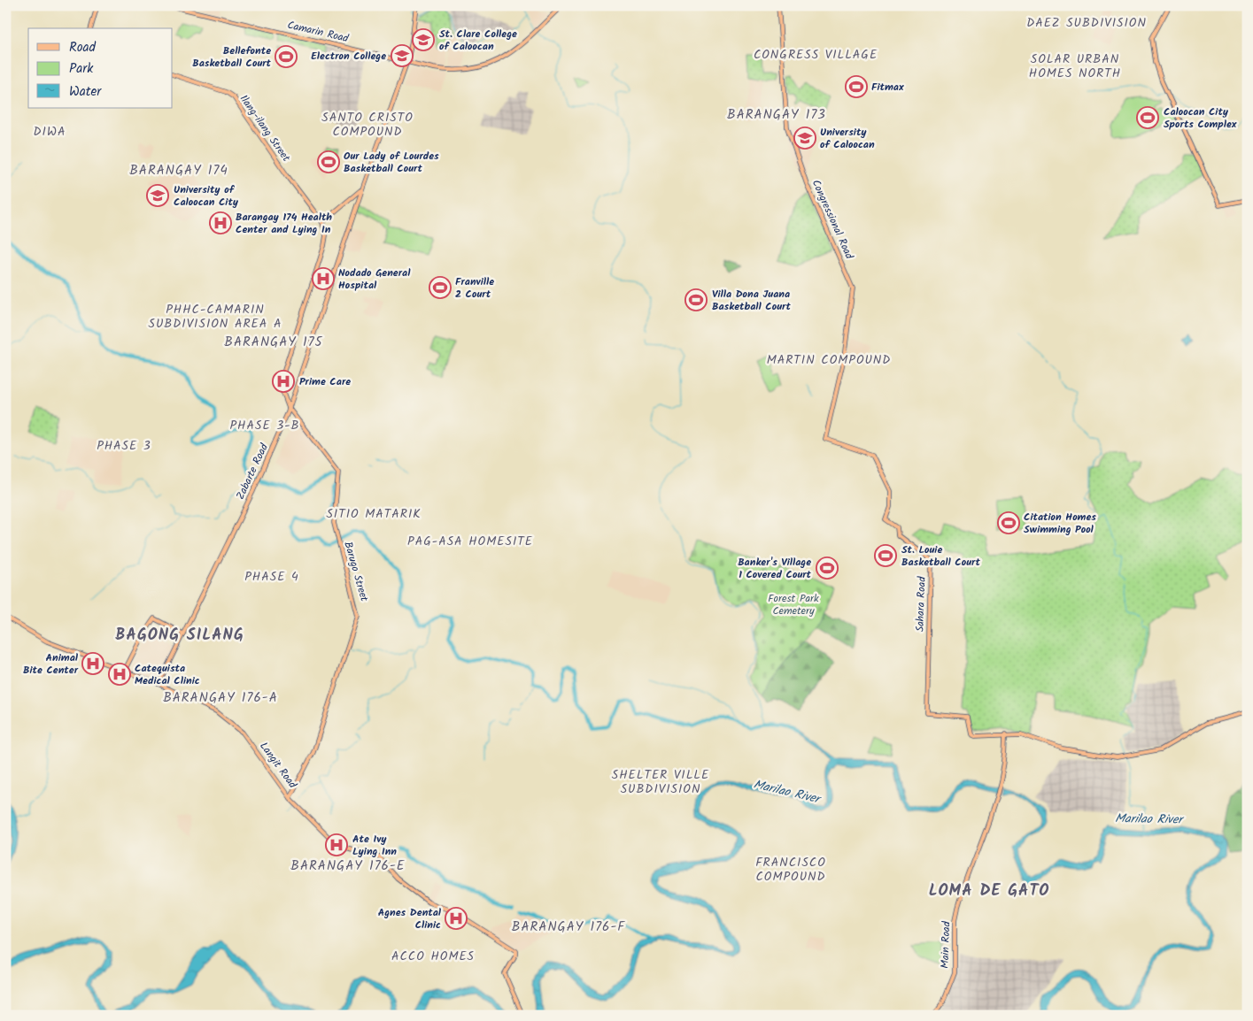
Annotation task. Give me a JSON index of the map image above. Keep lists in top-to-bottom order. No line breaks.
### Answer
{"streets":{"main road":["Camarin Road","Ilang-ilang Street","Congressional Road","Zabarte Road","Barugo Street","Sahara Road","Langit Road","Main Road"]},"crossings":[["Camarin Road","Zabarte Road"],["Ilang-ilang Street","Barugo Street"],["Congressional Road","Sahara Road"],["Zabarte Road","Barugo Street"],["Zabarte Road","Langit Road"],["Barugo Street","Langit Road"],["Sahara Road","Main Road"]],"districts":["DAEZ SUBDIVISION","CONGRESS VILLAGE","SOLAR URBAN HOMES NORTH","BARANGAY 173","SANTO CRISTO COMPOUND","DIWA","BARANGAY 174","PHHC-CAMARIN SUBDIVISION AREA A","BARANGAY 175","MARTIN COMPOUND","PHASE 3-B","PHASE 3","SITIO MATARIK","PAG-ASA HOMESITE","PHASE 4","BAGONG SILANG","BARANGAY 176-A","SHELTER VILLE SUBDIVISION","FRANCISCO COMPOUND","BARANGAY 176-E","LOMA DE GATO","BARANGAY 176-F","ACCO HOMES"],"water":["Marilao River"],"parks":["Forest Park Cemetery"],"places":{"school or university":["St. Clare College of Caloocan","Electron College","University of Caloocan","University of Caloocan City"],"sports":["Bellefonte Basketball Court","Fitmax","Caloocan City Sports Complex","Our Lady of Lourdes Basketball Court","Franville 2 Court","Villa Dona Juana Basketball Court","Citation Homes Swimming Pool","St. Louie Basketball Court","Banker's Village 1 Covered Court"],"hospital":["Barangay 174 Health Center and Lying In","Nodado General Hospital","Prime Care","Animal Bite Center","Catequista Medical Clinic","Ate Ivy Lying Inn","Agnes Dental Clinic"]},"legend":["Road","Park","Water"]}
